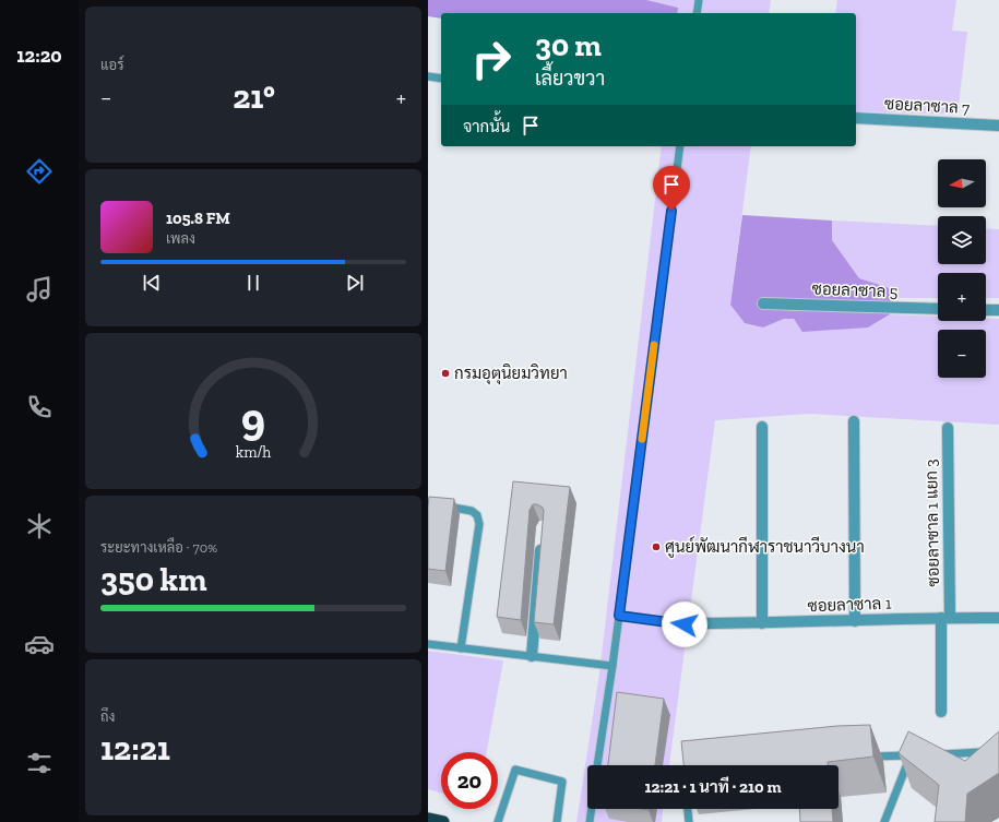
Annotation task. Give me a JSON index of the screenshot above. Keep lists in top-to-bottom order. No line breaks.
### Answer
{"streets":{"street":["ซอยลาซาล 7","ซอยลาซาล 5","ซอยลาซาล 1 แยก 3","ซอยลาซาล 1"]},"crossings":[["ซอยลาซาล 1 แยก 3","ซอยลาซาล 1"]],"places":["กรมอุตุนิยมวิทยา","ศูนย์พัฒนากีฬาราชนาวีบางนา"],"north":"left","page":{"tabs":"12:20","tile":["แอร์",["ระยะทางเหลือ · 70%","350 km"],["ถึง","12:21"]],"turn":["30 m","เลี้ยวขวา"],"heat":["−","21°","+"],"then":"จากนั้น","map_buttons":["+","−"],"song":["105.8 FM","เพลง"],"limit":"20","trip":"12:21 · 1 นาที · 210 m","gauge":["9","km/h"]}}
